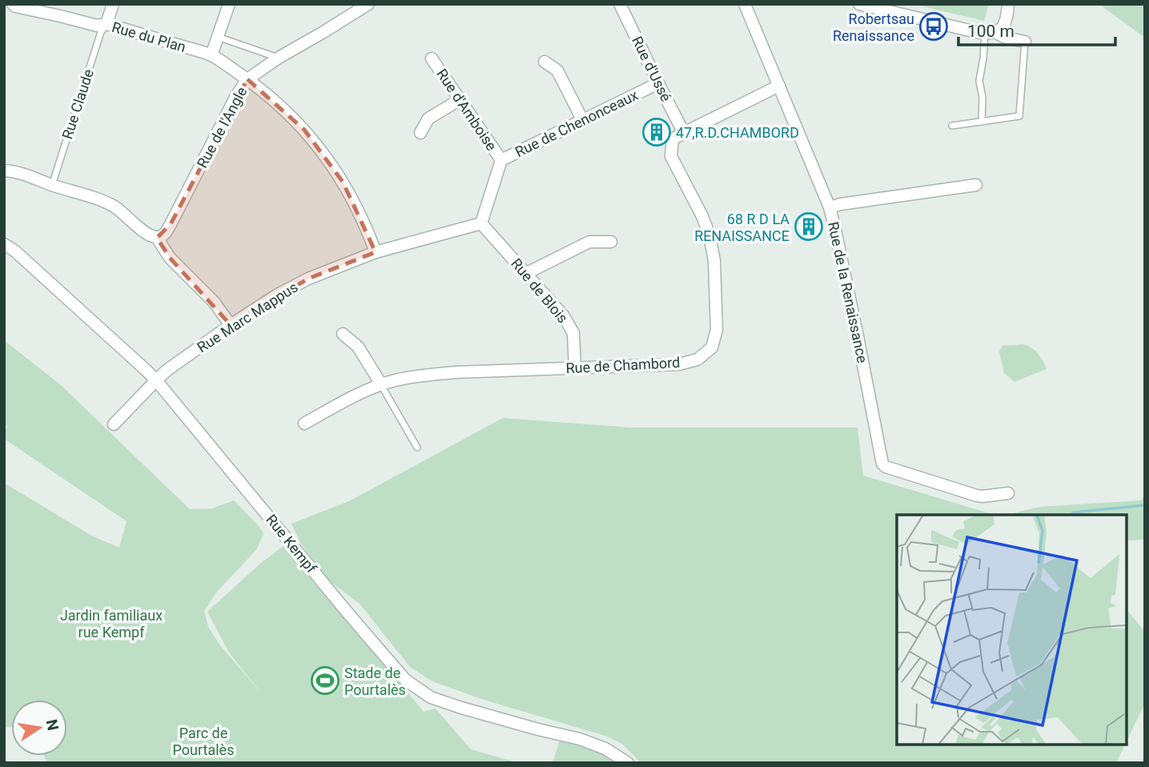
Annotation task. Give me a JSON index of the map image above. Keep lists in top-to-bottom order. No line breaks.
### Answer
{"streets":{"street":["Rue du Plan","Rue d'Ussé","Rue d'Amboise","Rue de Chenonceaux","Rue de l'Angle","Rue de Blois","Rue de la Renaissance","Rue Marc Mappus","Rue de Chambord","Rue Kempf"],"lane":["Rue Claude"]},"crossings":[["Rue du Plan","Rue Claude"],["Rue du Plan","Rue de l'Angle"],["Rue du Plan","Rue Marc Mappus"],["Rue d'Ussé","Rue de Chenonceaux"],["Rue d'Ussé","Rue de Chambord"],["Rue d'Amboise","Rue de Chenonceaux"],["Rue de Chenonceaux","Rue de Blois"],["Rue de Blois","Rue de Chambord"],["Rue Marc Mappus","Rue Kempf"]],"parks":["Jardin familiaux rue Kempf","Parc de Pourtalès"],"places":{"bus stop":["Robertsau Renaissance"],"building":["47,R.D.CHAMBORD","68 R D LA RENAISSANCE"],"sports":["Stade de Pourtalès"]},"scale_bar":"100 m","north":"right"}
